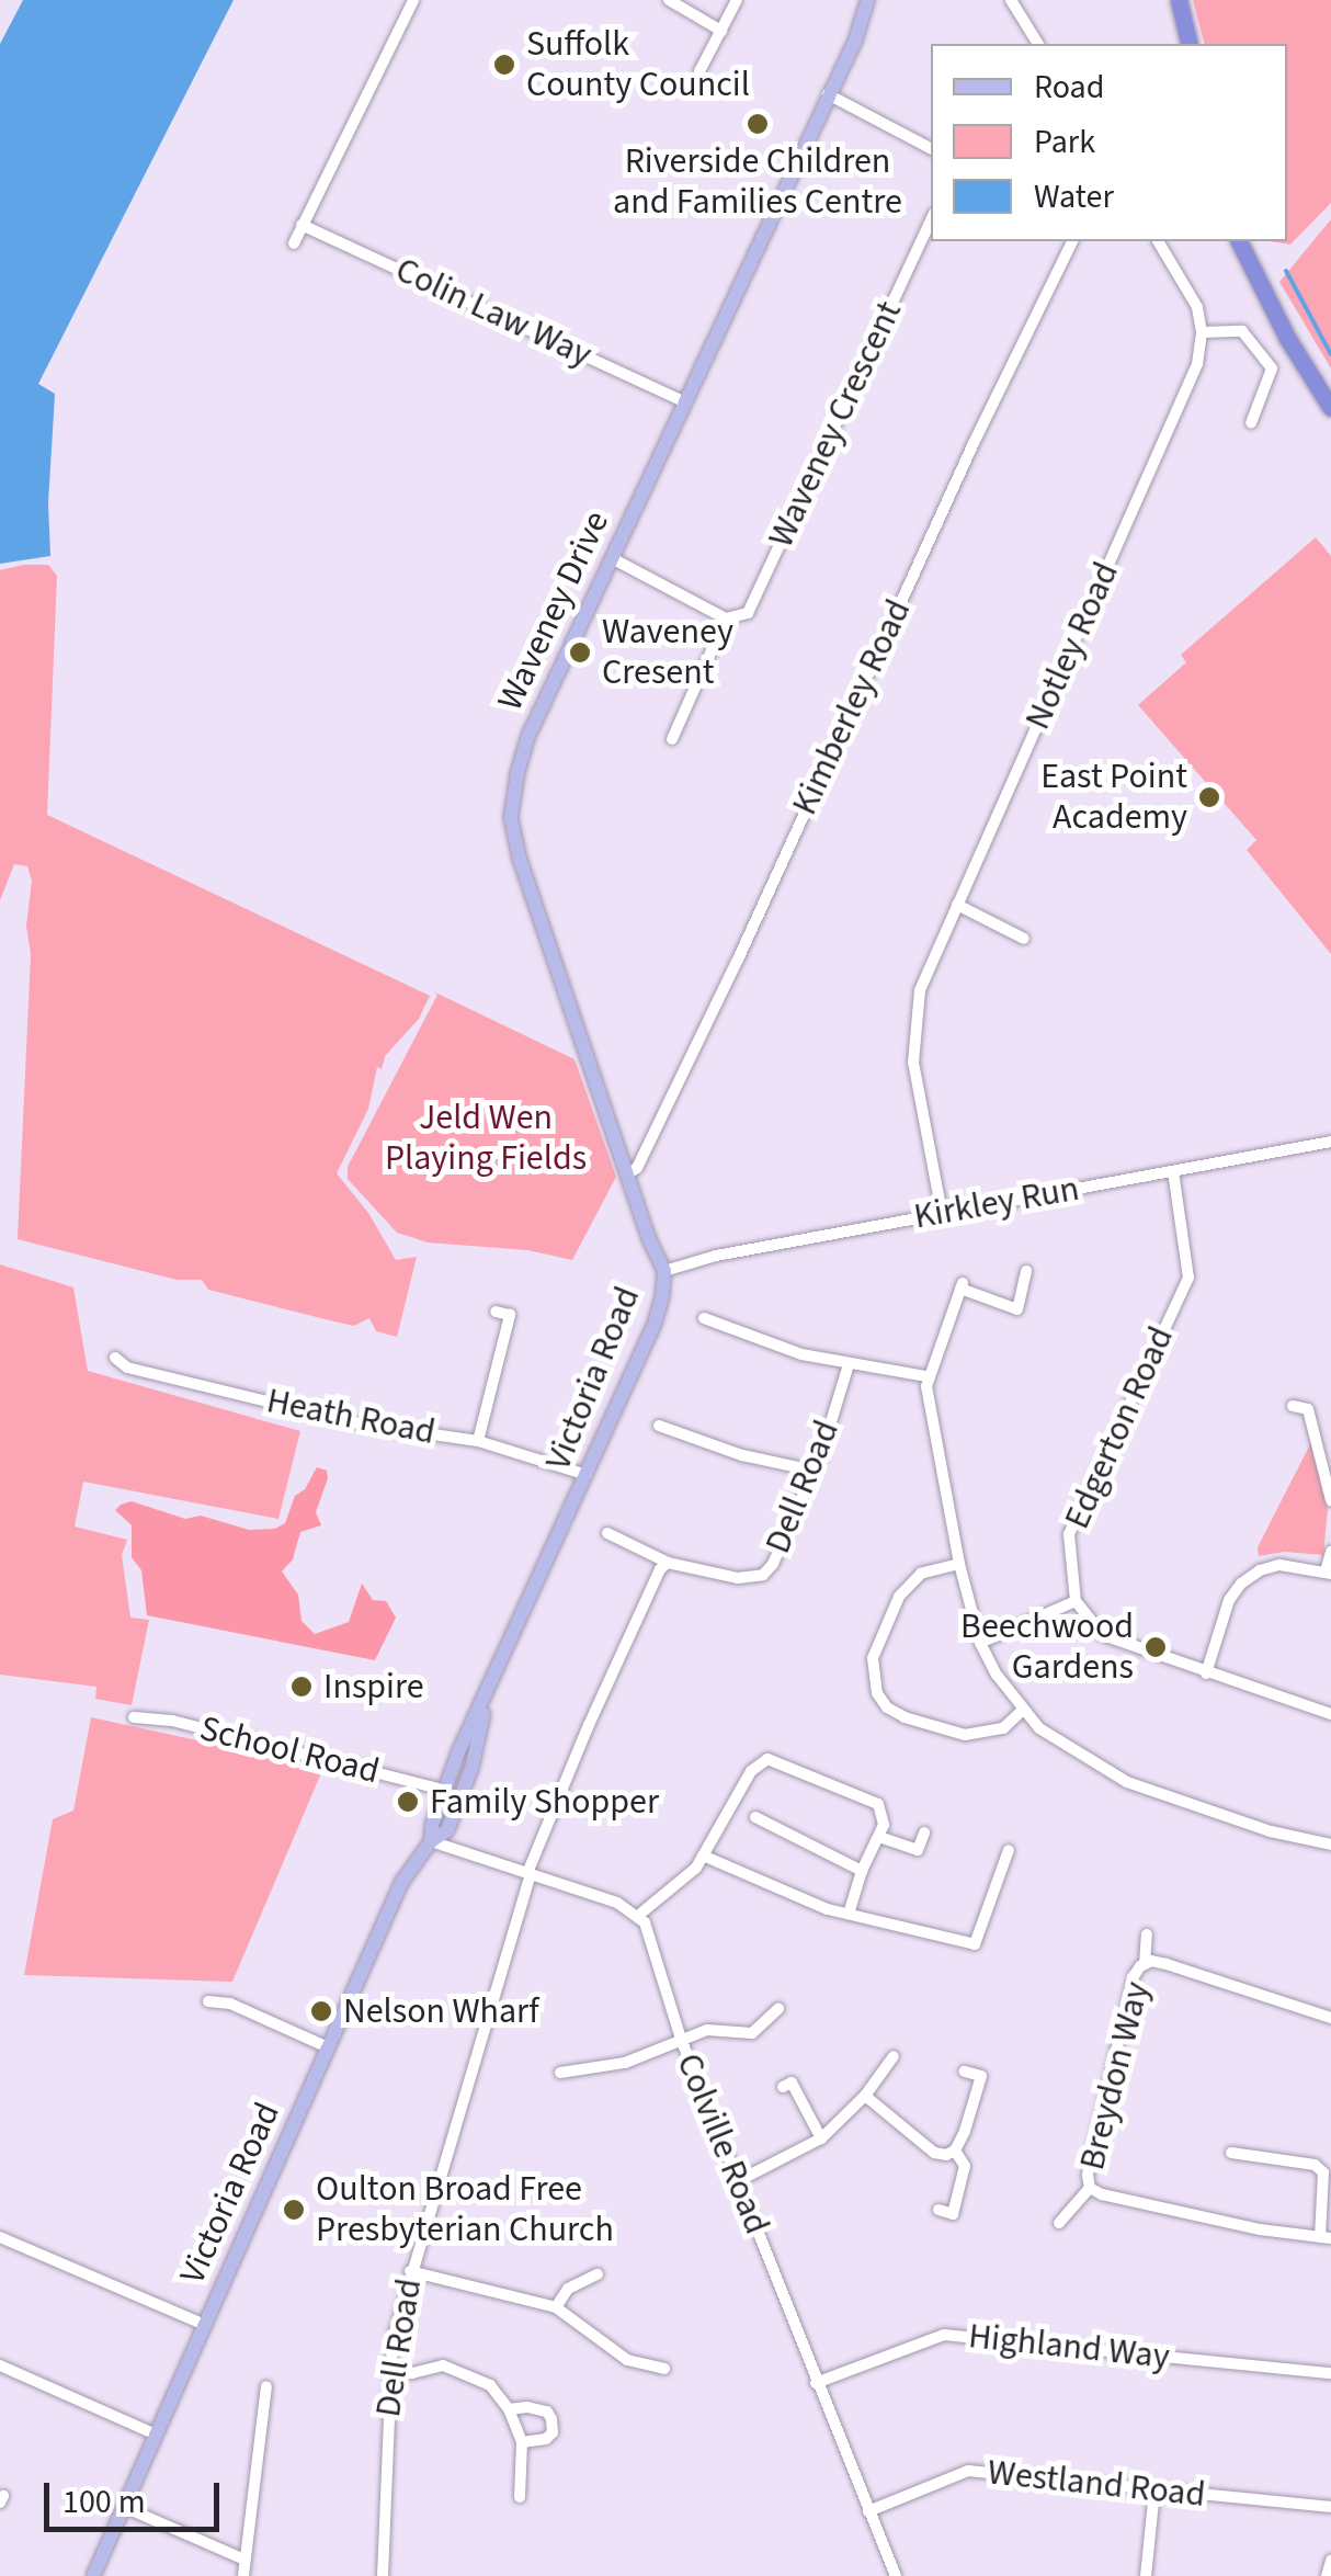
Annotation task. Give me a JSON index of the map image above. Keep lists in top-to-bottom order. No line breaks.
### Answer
{"streets":{"main road":["Waveney Drive","Victoria Road"],"street":["Colin Law Way","Waveney Crescent","Notley Road","Kimberley Road","Kirkley Run","Heath Road","Edgerton Road","Dell Road","School Road","Breydon Way","Colville Road","Highland Way","Westland Road"]},"crossings":[["Colin Law Way","Waveney Drive"],["Waveney Drive","Kimberley Road"],["Waveney Drive","Kirkley Run"],["Waveney Drive","Victoria Road"],["Notley Road","Kirkley Run"],["Kirkley Run","Victoria Road"],["Kirkley Run","Edgerton Road"],["Victoria Road","Heath Road"],["Victoria Road","School Road"],["Colville Road","Highland Way"],["Colville Road","Westland Road"]],"parks":["Jeld Wen Playing Fields"],"places":["Suffolk County Council","Riverside Children and Families Centre","Waveney Cresent","East Point Academy","Beechwood Gardens","Inspire","Family Shopper","Nelson Wharf","Oulton Broad Free Presbyterian Church"],"legend":["Road","Park","Water"],"scale_bar":"100 m"}
